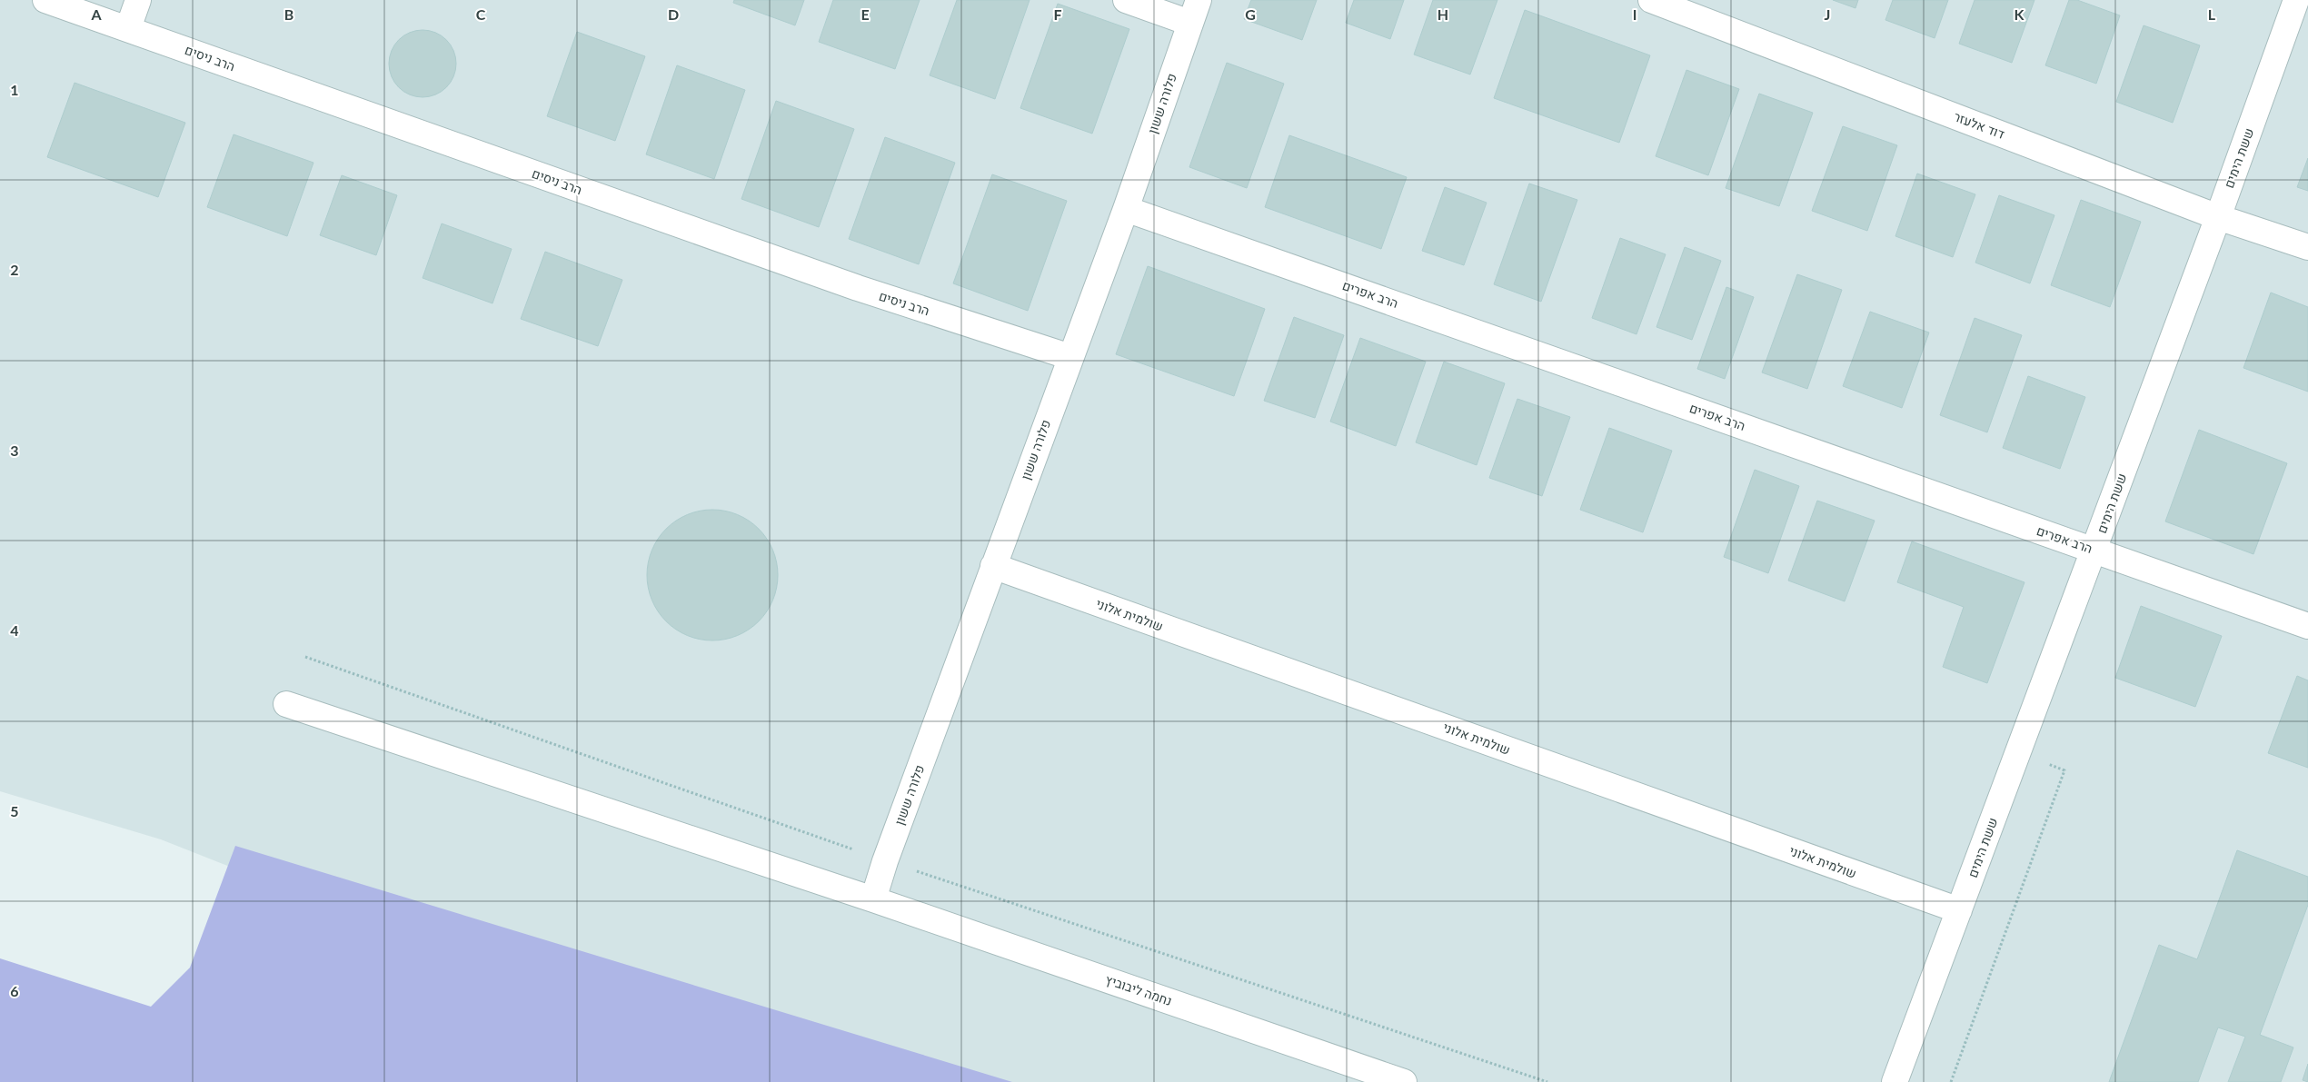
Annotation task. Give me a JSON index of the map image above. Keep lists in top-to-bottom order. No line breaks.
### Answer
{"streets":{"street":["הרב ניסים","פלורה ששון","דוד אלעזר","ששת הימים","הרב אפרים","שולמית אלוני","נחמה ליבוביץ"]},"crossings":[["הרב ניסים","פלורה ששון"],["פלורה ששון","הרב אפרים"],["פלורה ששון","שולמית אלוני"],["פלורה ששון","נחמה ליבוביץ"],["דוד אלעזר","ששת הימים"],["ששת הימים","הרב אפרים"],["ששת הימים","שולמית אלוני"]],"grid":{"columns":["A","B","C","D","E","F","G","H","I","J","K","L"],"rows":["1","2","3","4","5","6"]}}
